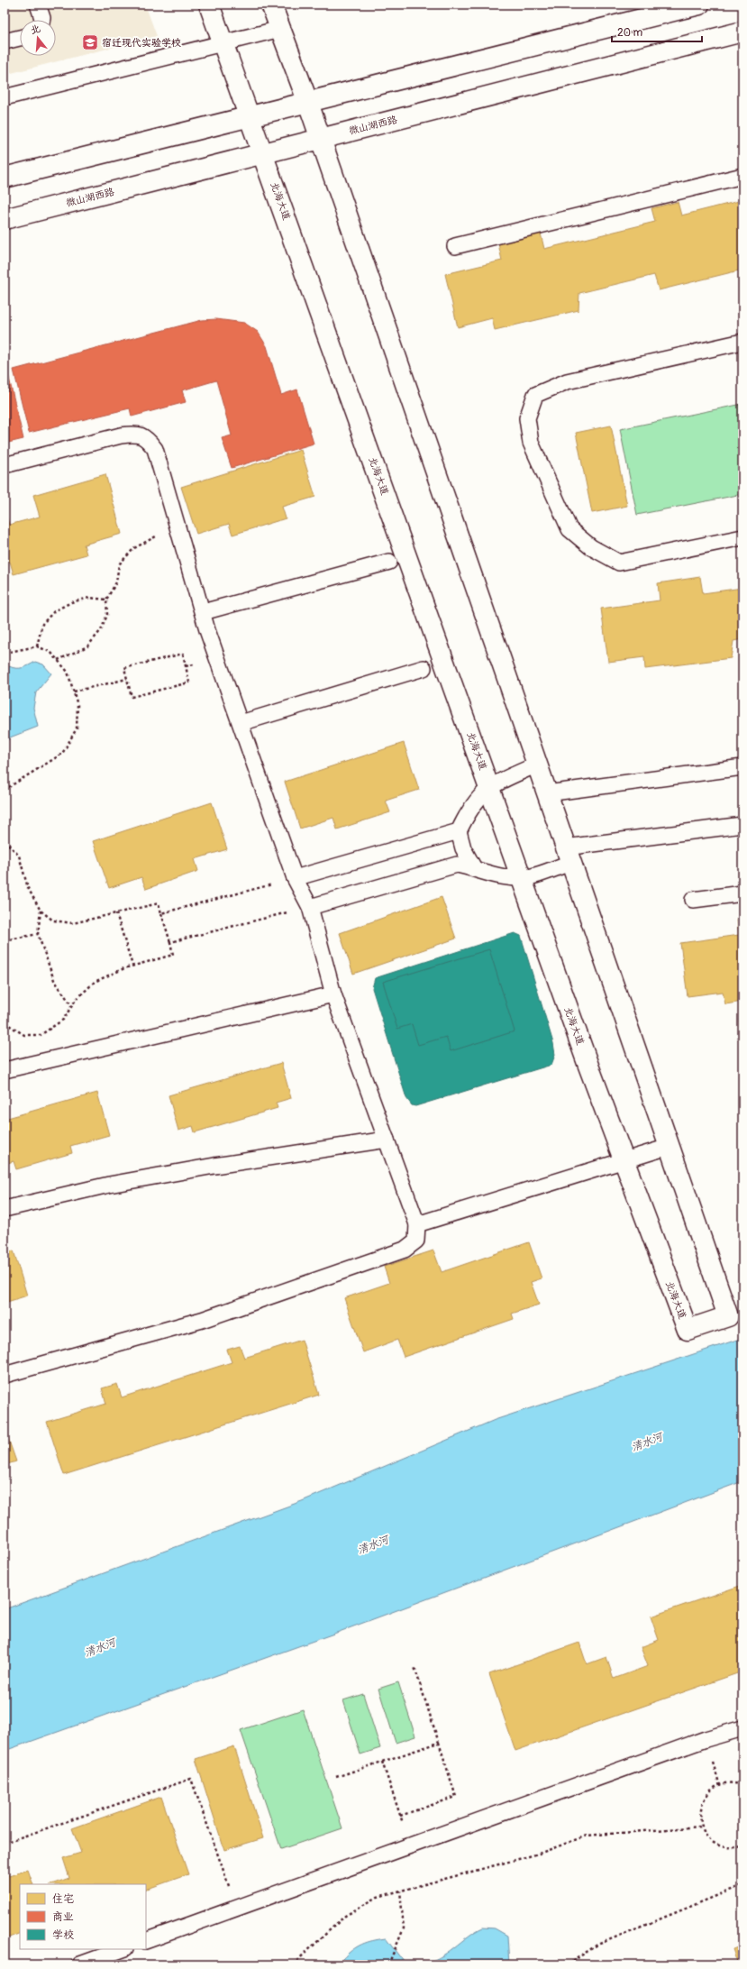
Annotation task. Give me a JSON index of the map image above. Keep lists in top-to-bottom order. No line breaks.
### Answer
{"streets":{"street":["微山湖西路","北海大道"]},"crossings":[["微山湖西路","北海大道"]],"water":["清水河"],"places":{"school or university":["宿迁现代实验学校"]},"legend":["住宅","商业","学校"],"scale_bar":"20 m","north":"top"}
